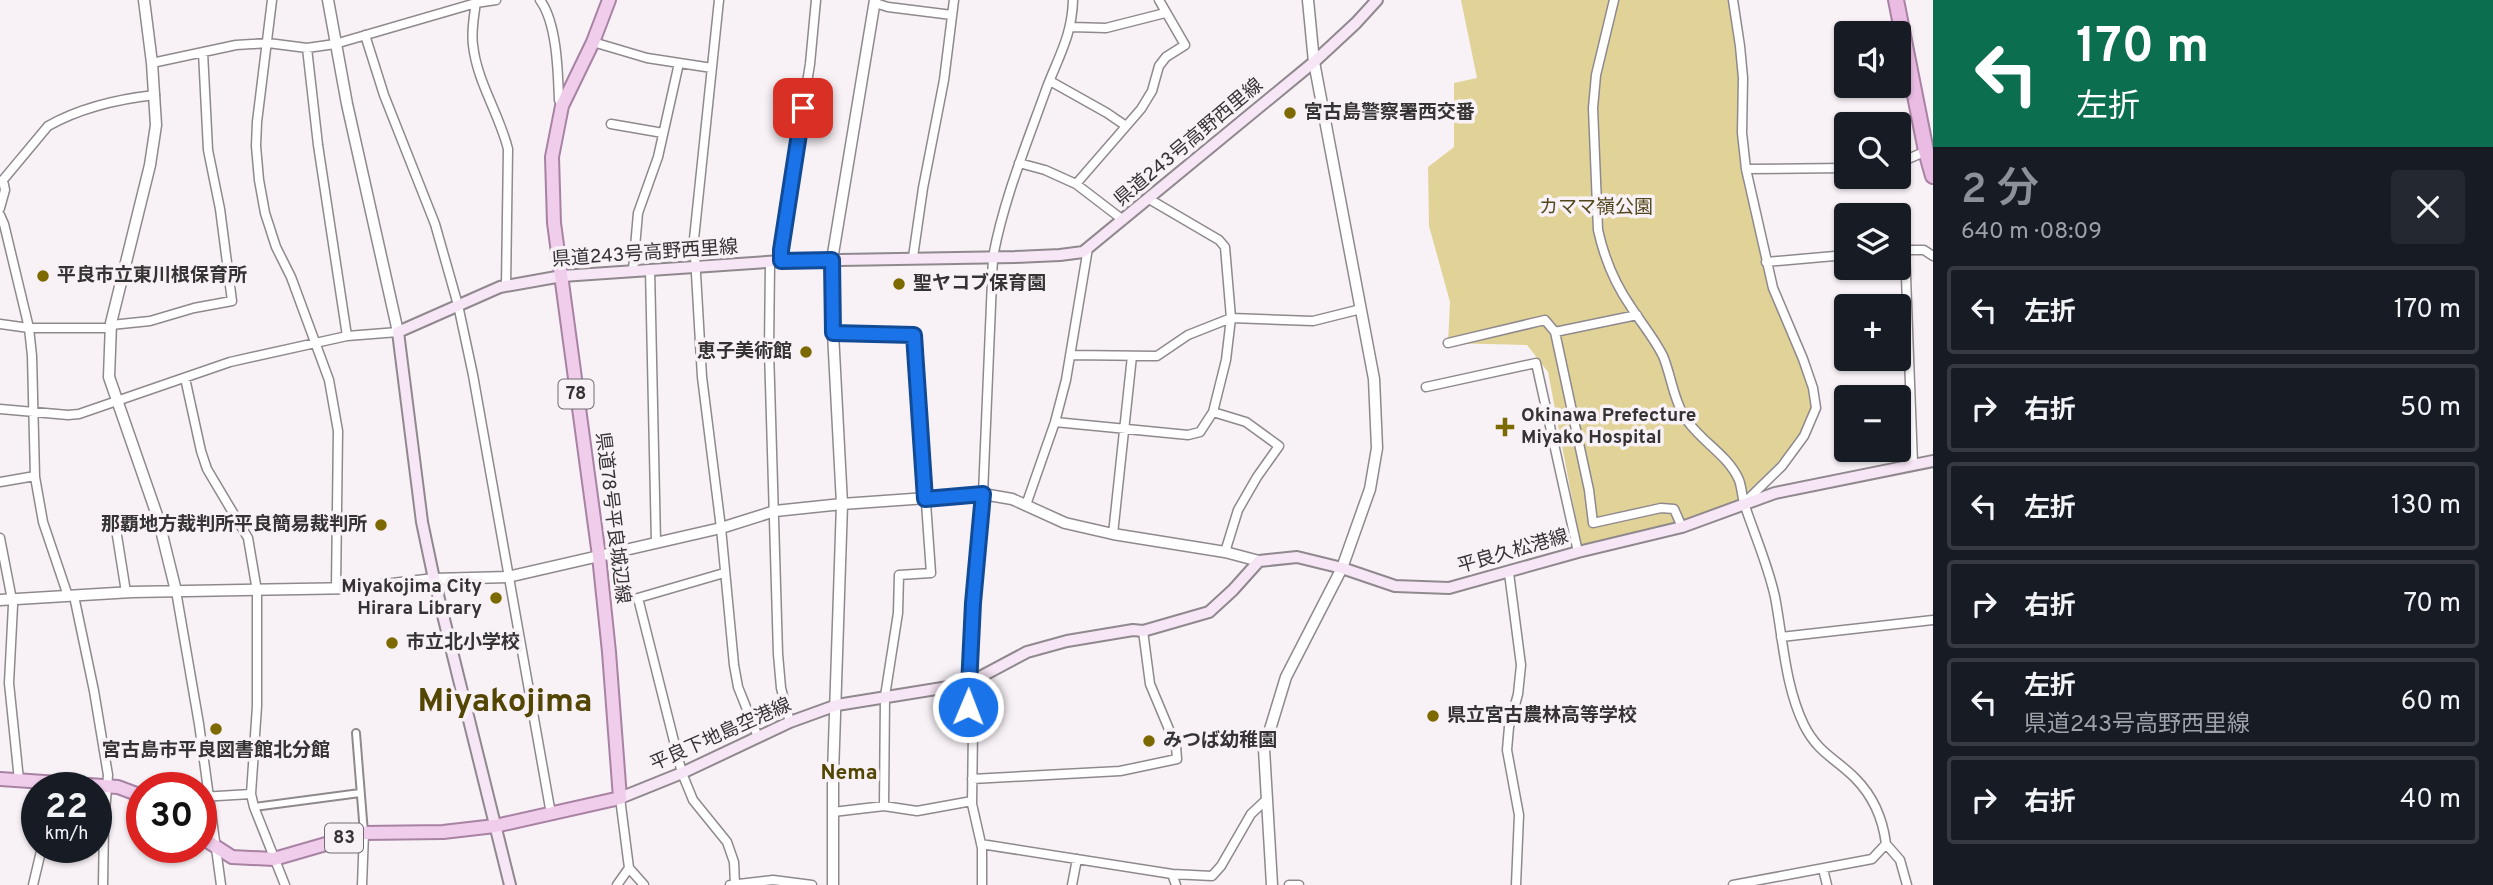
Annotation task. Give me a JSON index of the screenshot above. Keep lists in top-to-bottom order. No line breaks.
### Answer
{"streets":{"main road":["県道243号高野西里線","78","県道78号平良城辺線","平良久松港線","平良下地島空港線","83"]},"crossings":[["県道243号高野西里線","県道78号平良城辺線"],["県道78号平良城辺線","平良下地島空港線"]],"districts":["Miyakojima","Nema"],"parks":["カママ嶺公園"],"places":{"other":["宮古島警察署西交番","平良市立東川根保育所","聖ヤコブ保育園","恵子美術館","那覇地方裁判所平良簡易裁判所","Miyakojima City Hirara Library","市立北小学校","県立宮古農林高等学校","宮古島市平良図書館北分館","みつば幼稚園"],"health":["Okinawa Prefecture Miyako Hospital"]},"page":{"turn":["170 m","左折"],"map_buttons":["+","−"],"heading":["2 分","640 m · 08:09"],"list":[{"name":"左折","value":"170 m"},{"name":"右折","value":"50 m"},{"name":"左折","value":"130 m"},{"name":"右折","value":"70 m"},{"name":"左折","note":"県道243号高野西里線","value":"60 m"},{"name":"右折","value":"40 m"}],"speed":"22 km/h","limit":"30"}}
